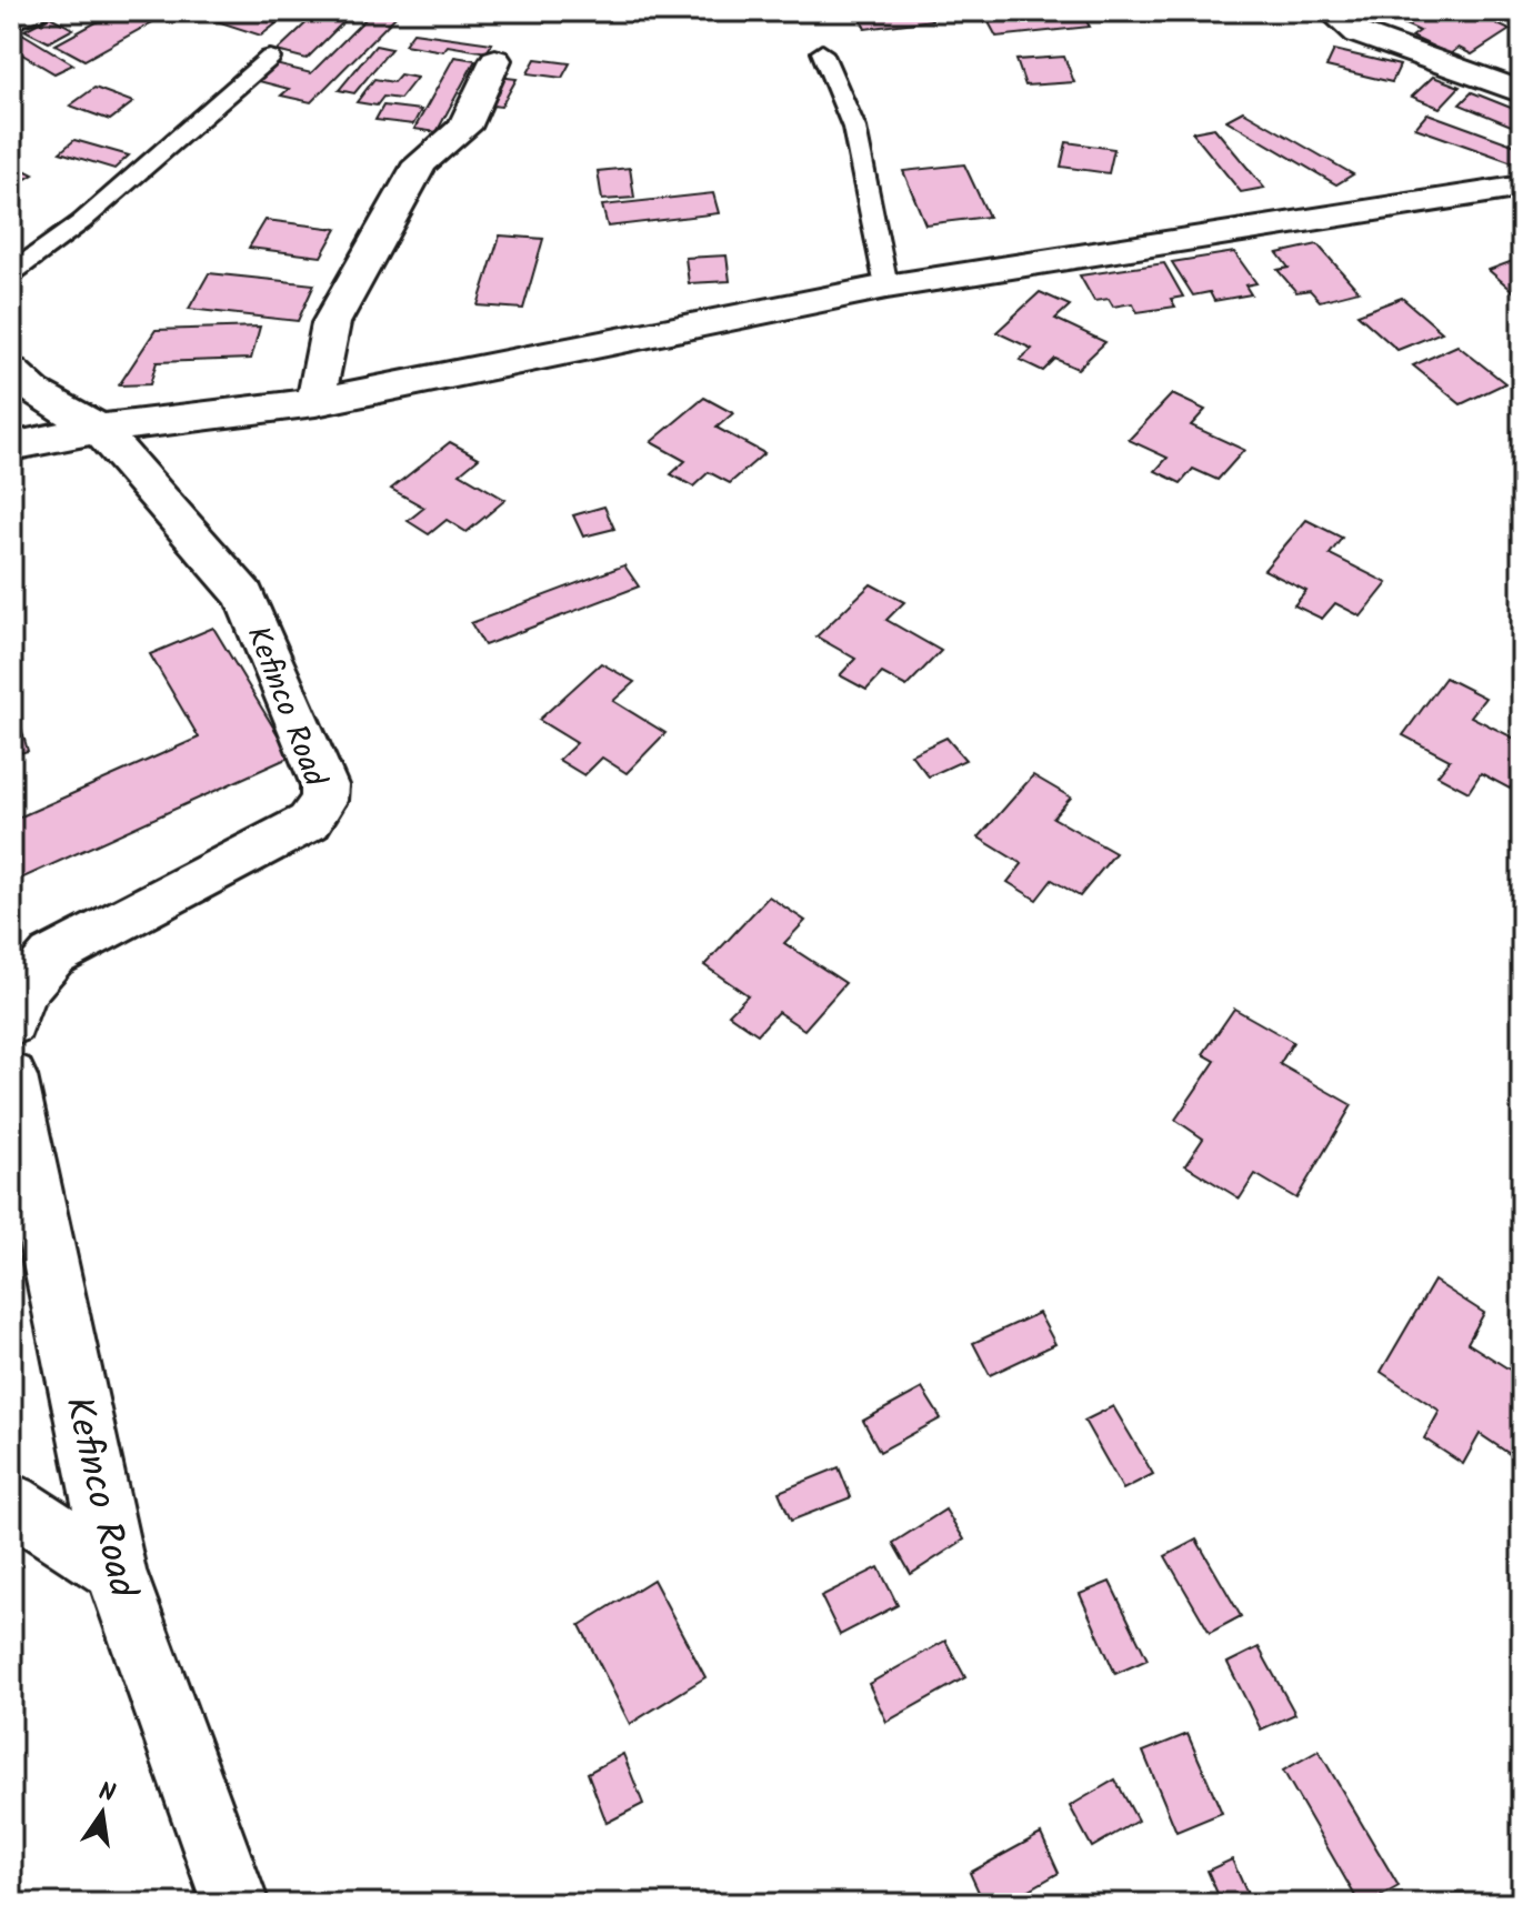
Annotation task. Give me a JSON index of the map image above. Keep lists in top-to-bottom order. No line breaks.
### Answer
{"streets":{"street":["Kefinco Road"]},"north":"top"}
